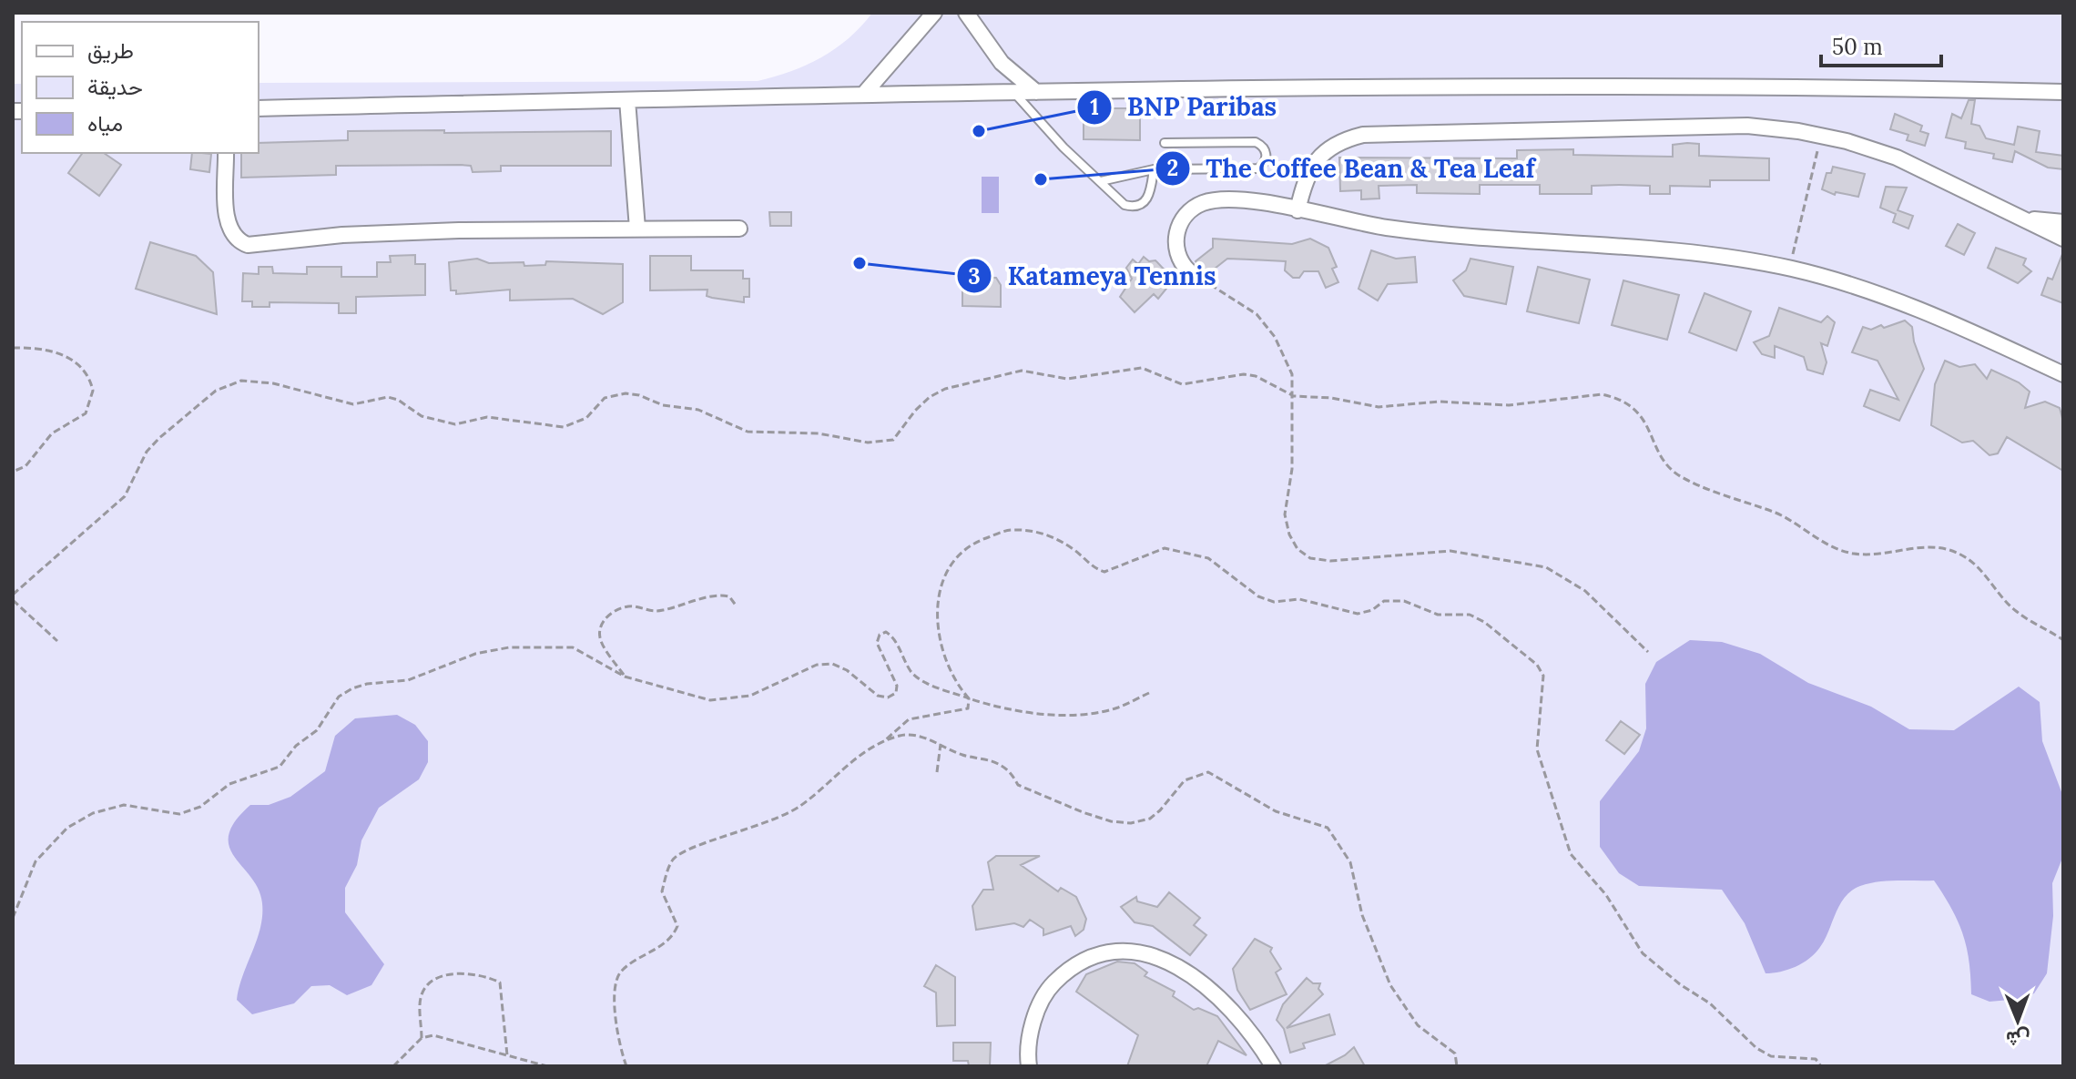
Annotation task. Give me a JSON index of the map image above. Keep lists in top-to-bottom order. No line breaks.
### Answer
{"places":["BNP Paribas","The Coffee Bean & Tea Leaf","Katameya Tennis"],"legend":["طريق","حديقة","مياه"],"scale_bar":"50 m","north":"bottom"}
